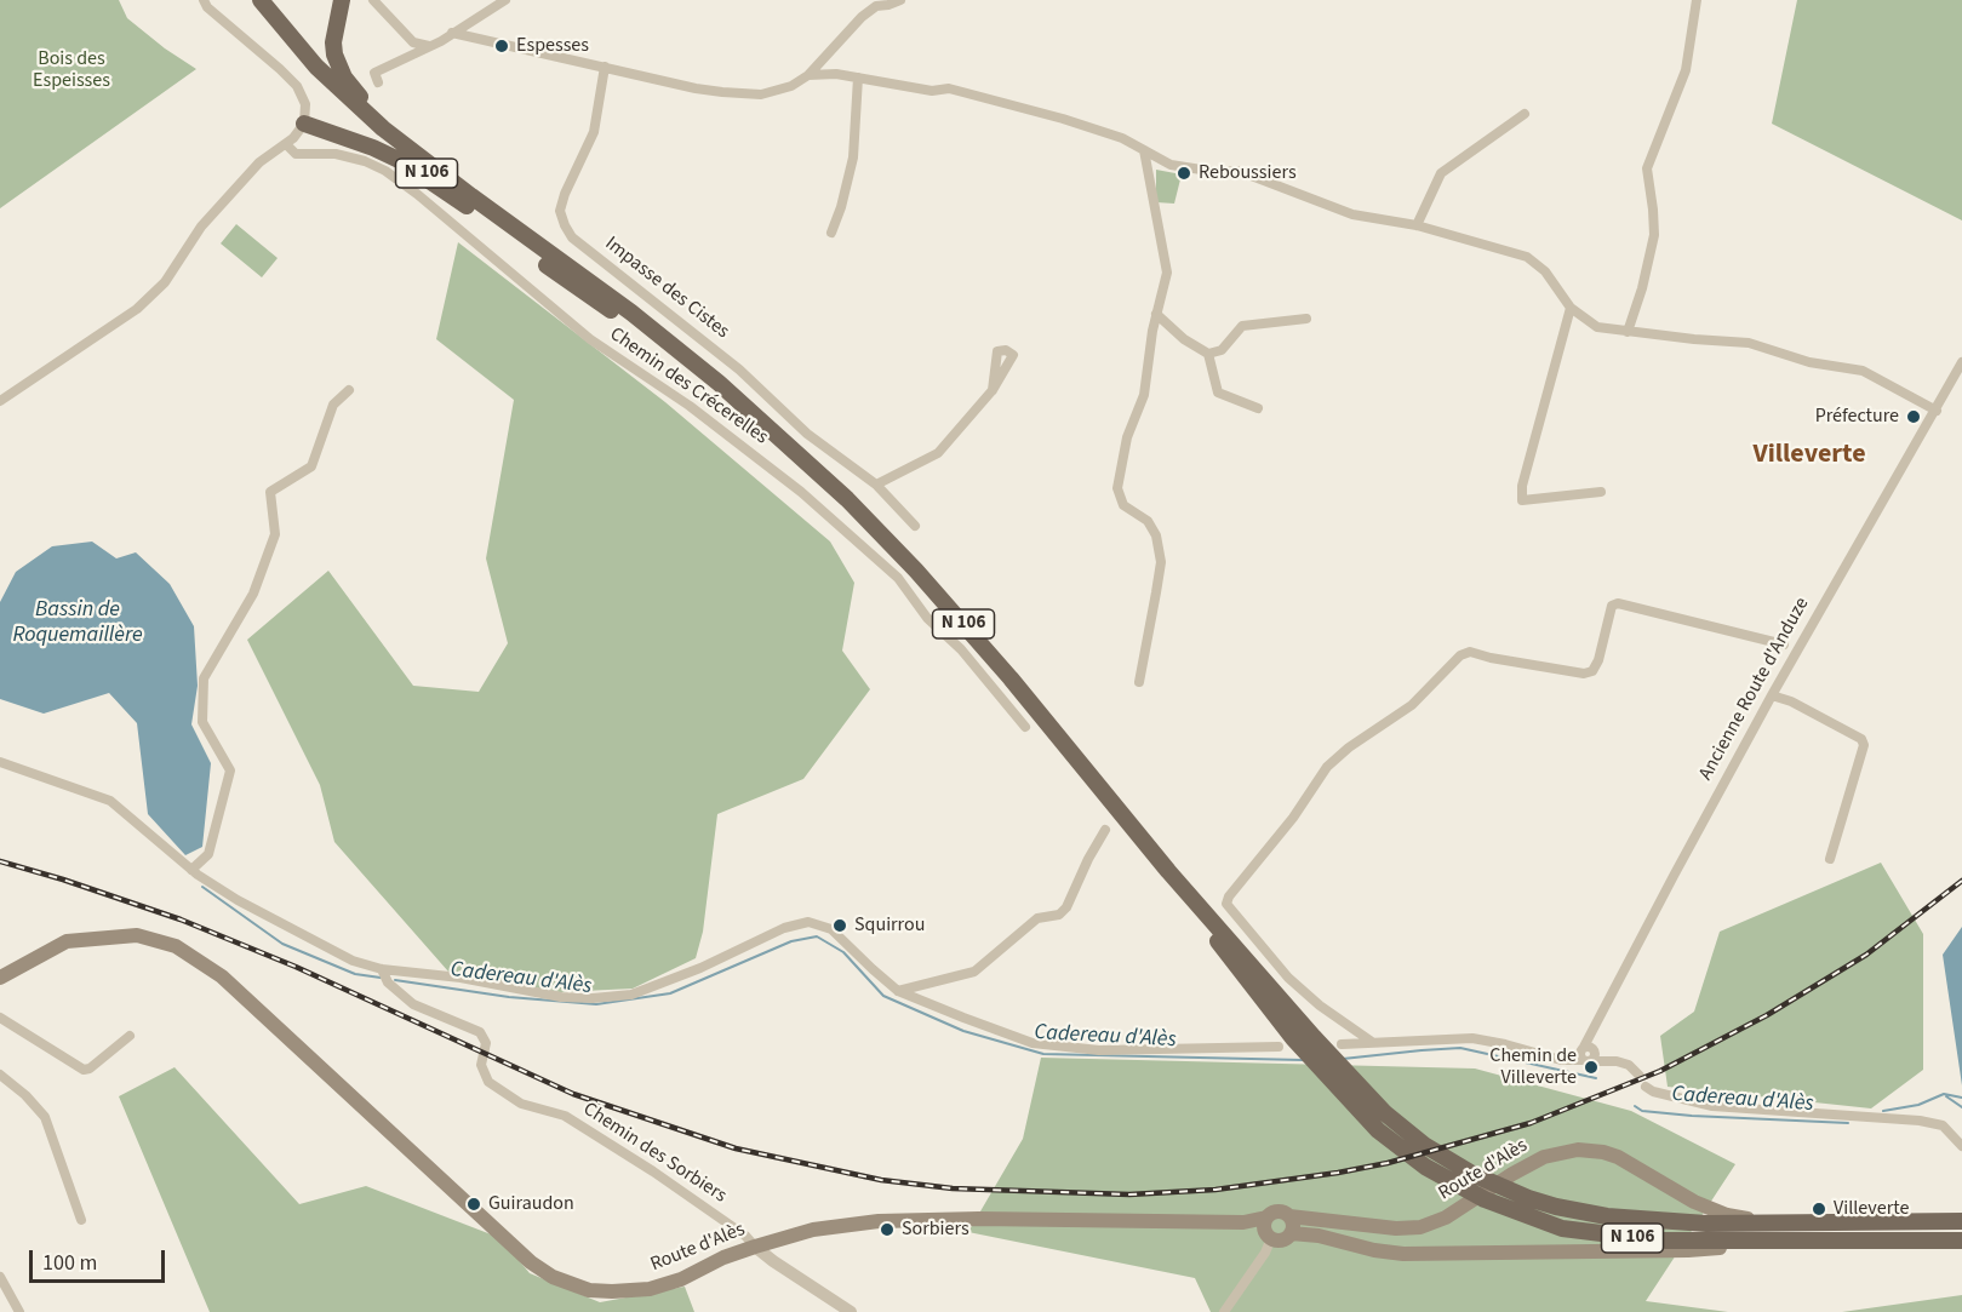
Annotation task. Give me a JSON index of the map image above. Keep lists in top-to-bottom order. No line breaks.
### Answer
{"streets":{"main road":["N 106","Route d'Alès"],"street":["Impasse des Cistes","Chemin des Crécerelles","Ancienne Route d'Anduze","Chemin des Sorbiers"]},"crossings":[["N 106","Route d'Alès"],["Chemin des Sorbiers","Route d'Alès"]],"districts":["Villeverte"],"water":["Bassin de Roquemaillère","Cadereau d'Alès"],"parks":["Bois des Espeisses"],"places":["Espesses","Reboussiers","Préfecture","Squirrou","Chemin de Villeverte","Guiraudon","Villeverte","Sorbiers"],"scale_bar":"100 m"}
